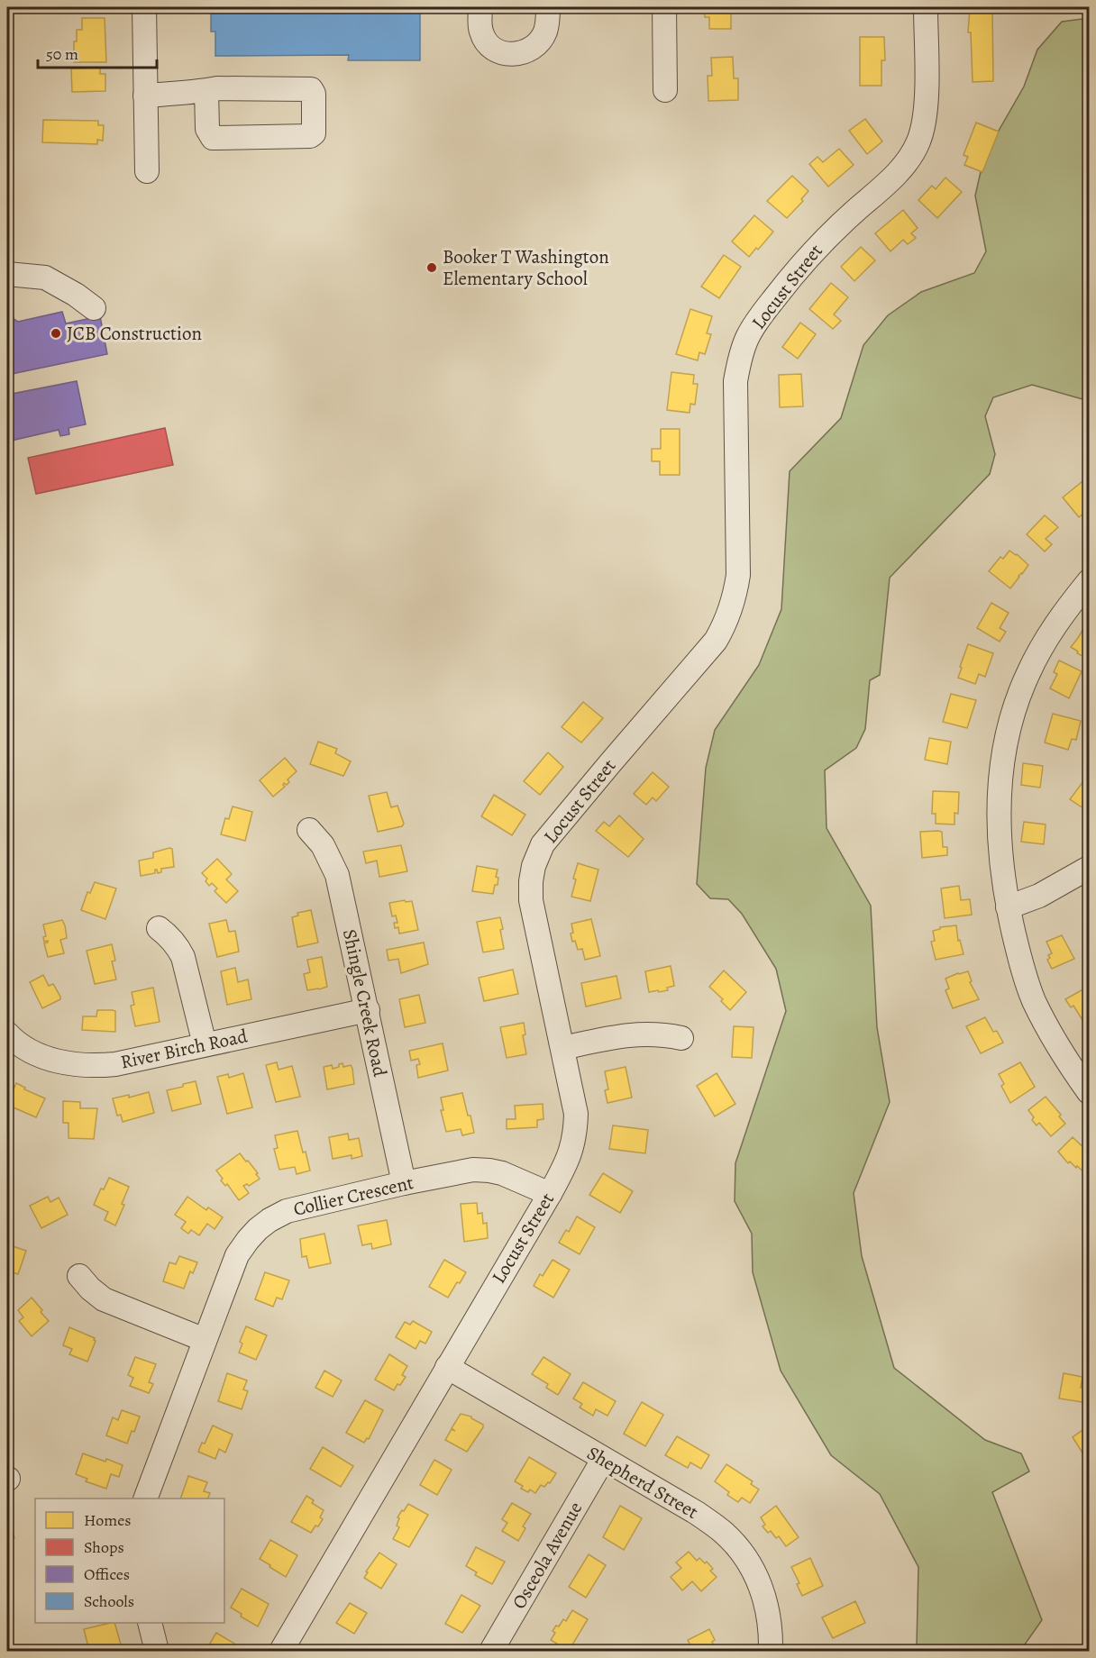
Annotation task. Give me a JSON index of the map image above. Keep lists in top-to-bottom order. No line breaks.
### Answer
{"streets":{"street":["Locust Street","Shingle Creek Road","River Birch Road","Collier Crescent","Shepherd Street","Osceola Avenue"]},"crossings":[["Locust Street","Collier Crescent"],["Locust Street","Shepherd Street"],["Shingle Creek Road","River Birch Road"],["Shingle Creek Road","Collier Crescent"],["Shepherd Street","Osceola Avenue"]],"places":["Booker T Washington Elementary School","JCB Construction"],"legend":["Homes","Shops","Offices","Schools"],"scale_bar":"50 m"}
